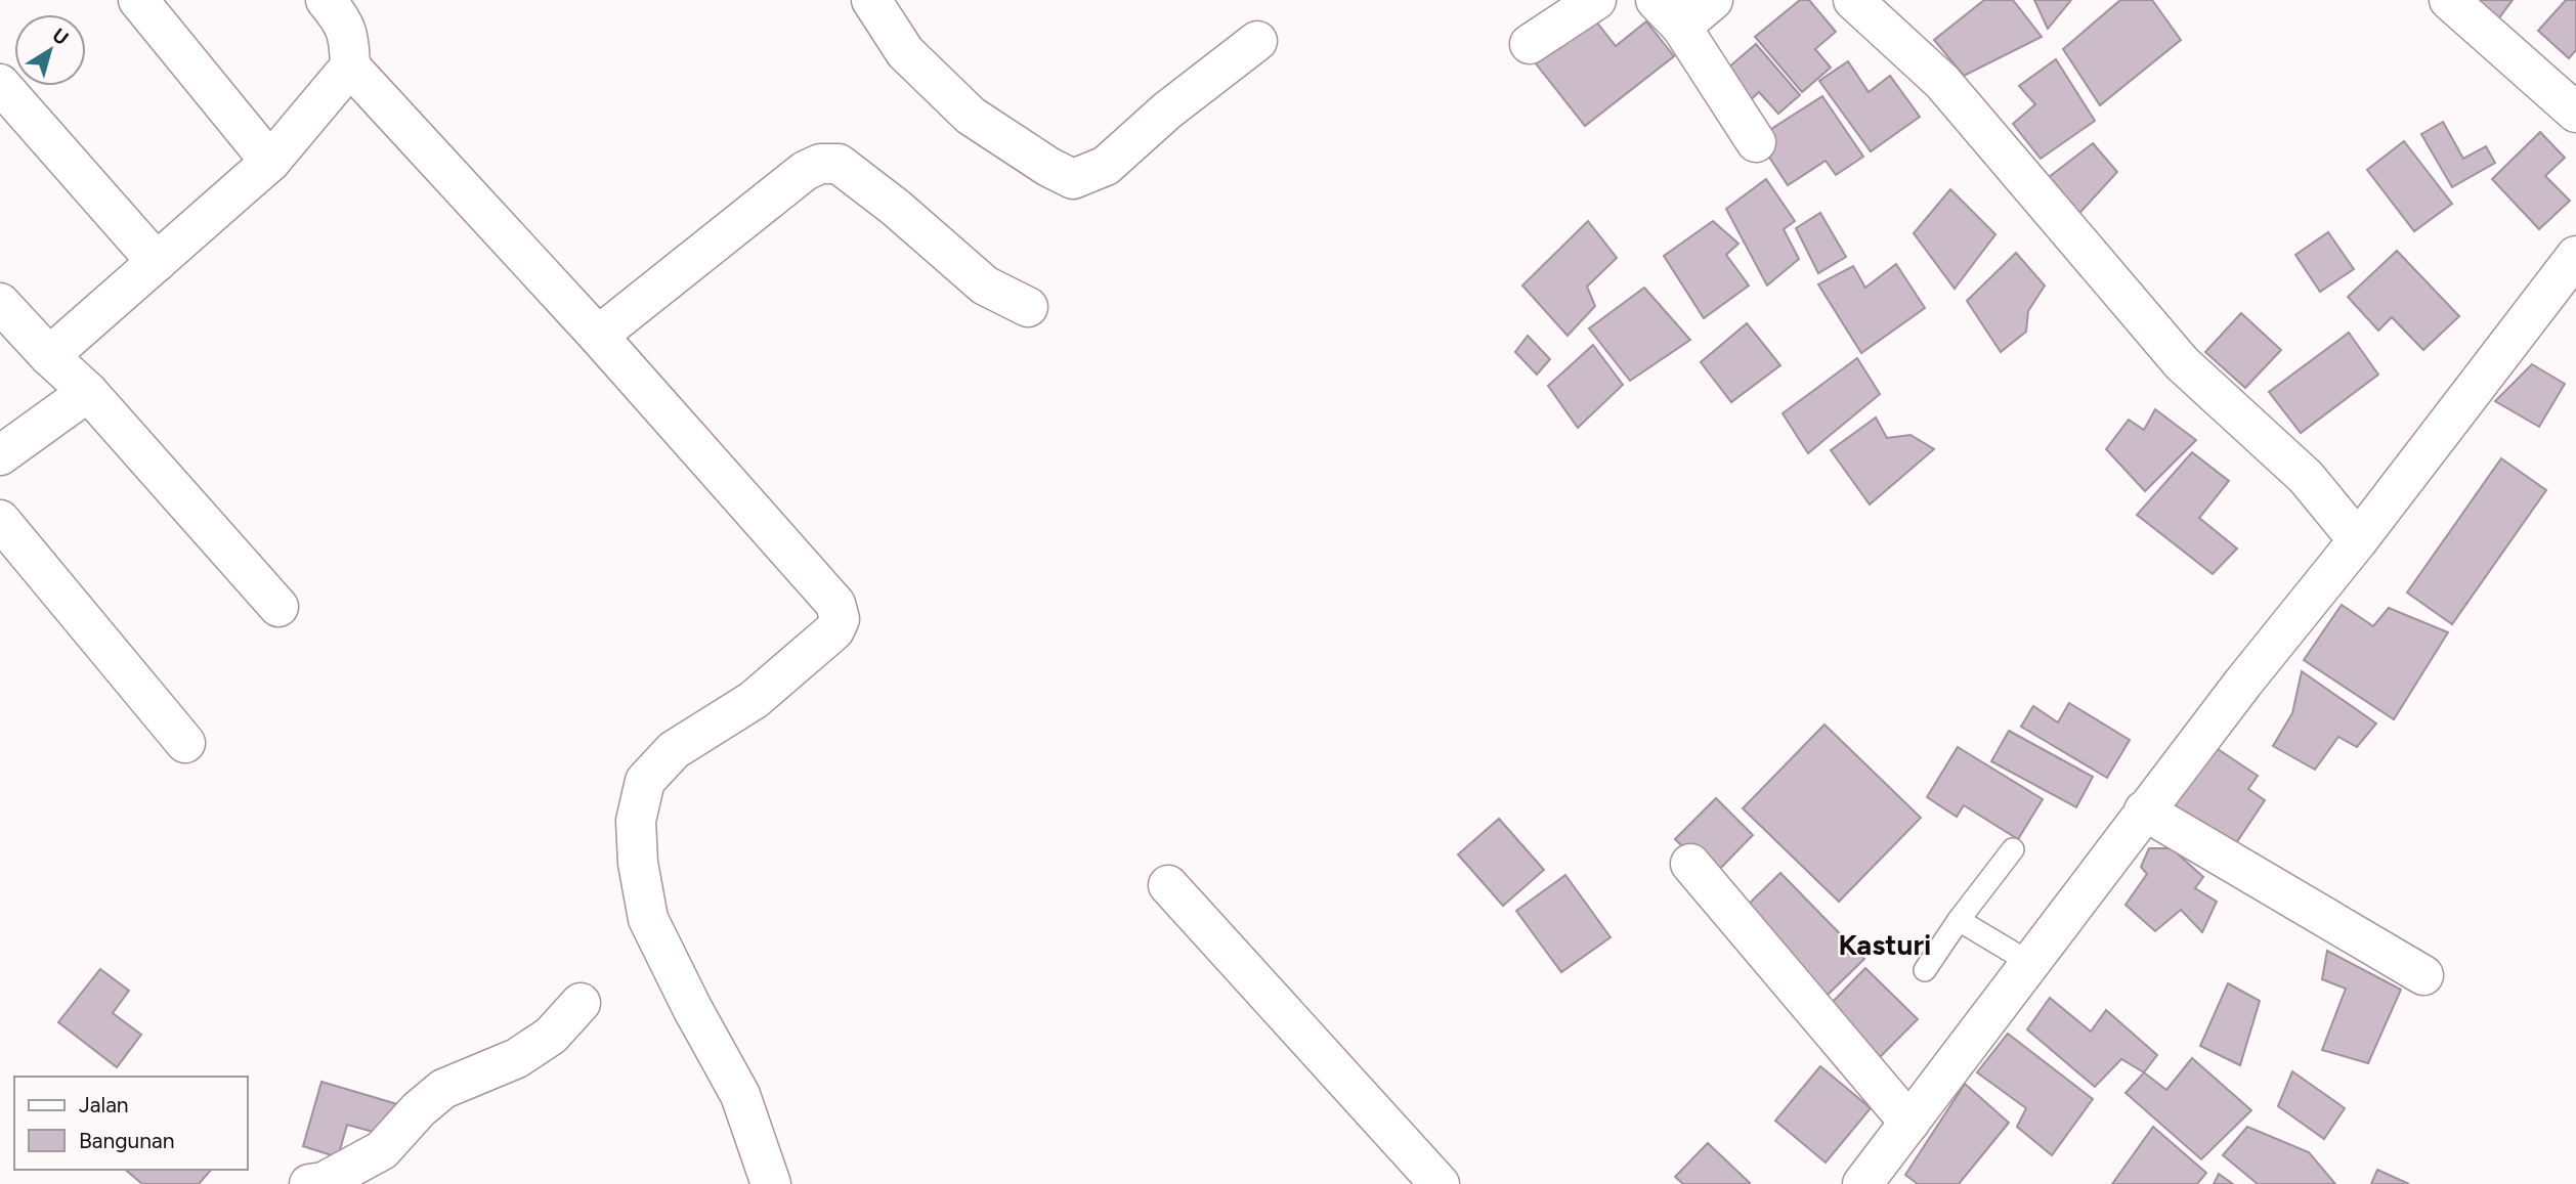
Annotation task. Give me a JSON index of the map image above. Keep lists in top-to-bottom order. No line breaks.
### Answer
{"districts":["Kasturi"],"legend":["Jalan","Bangunan"],"north":"top right"}
